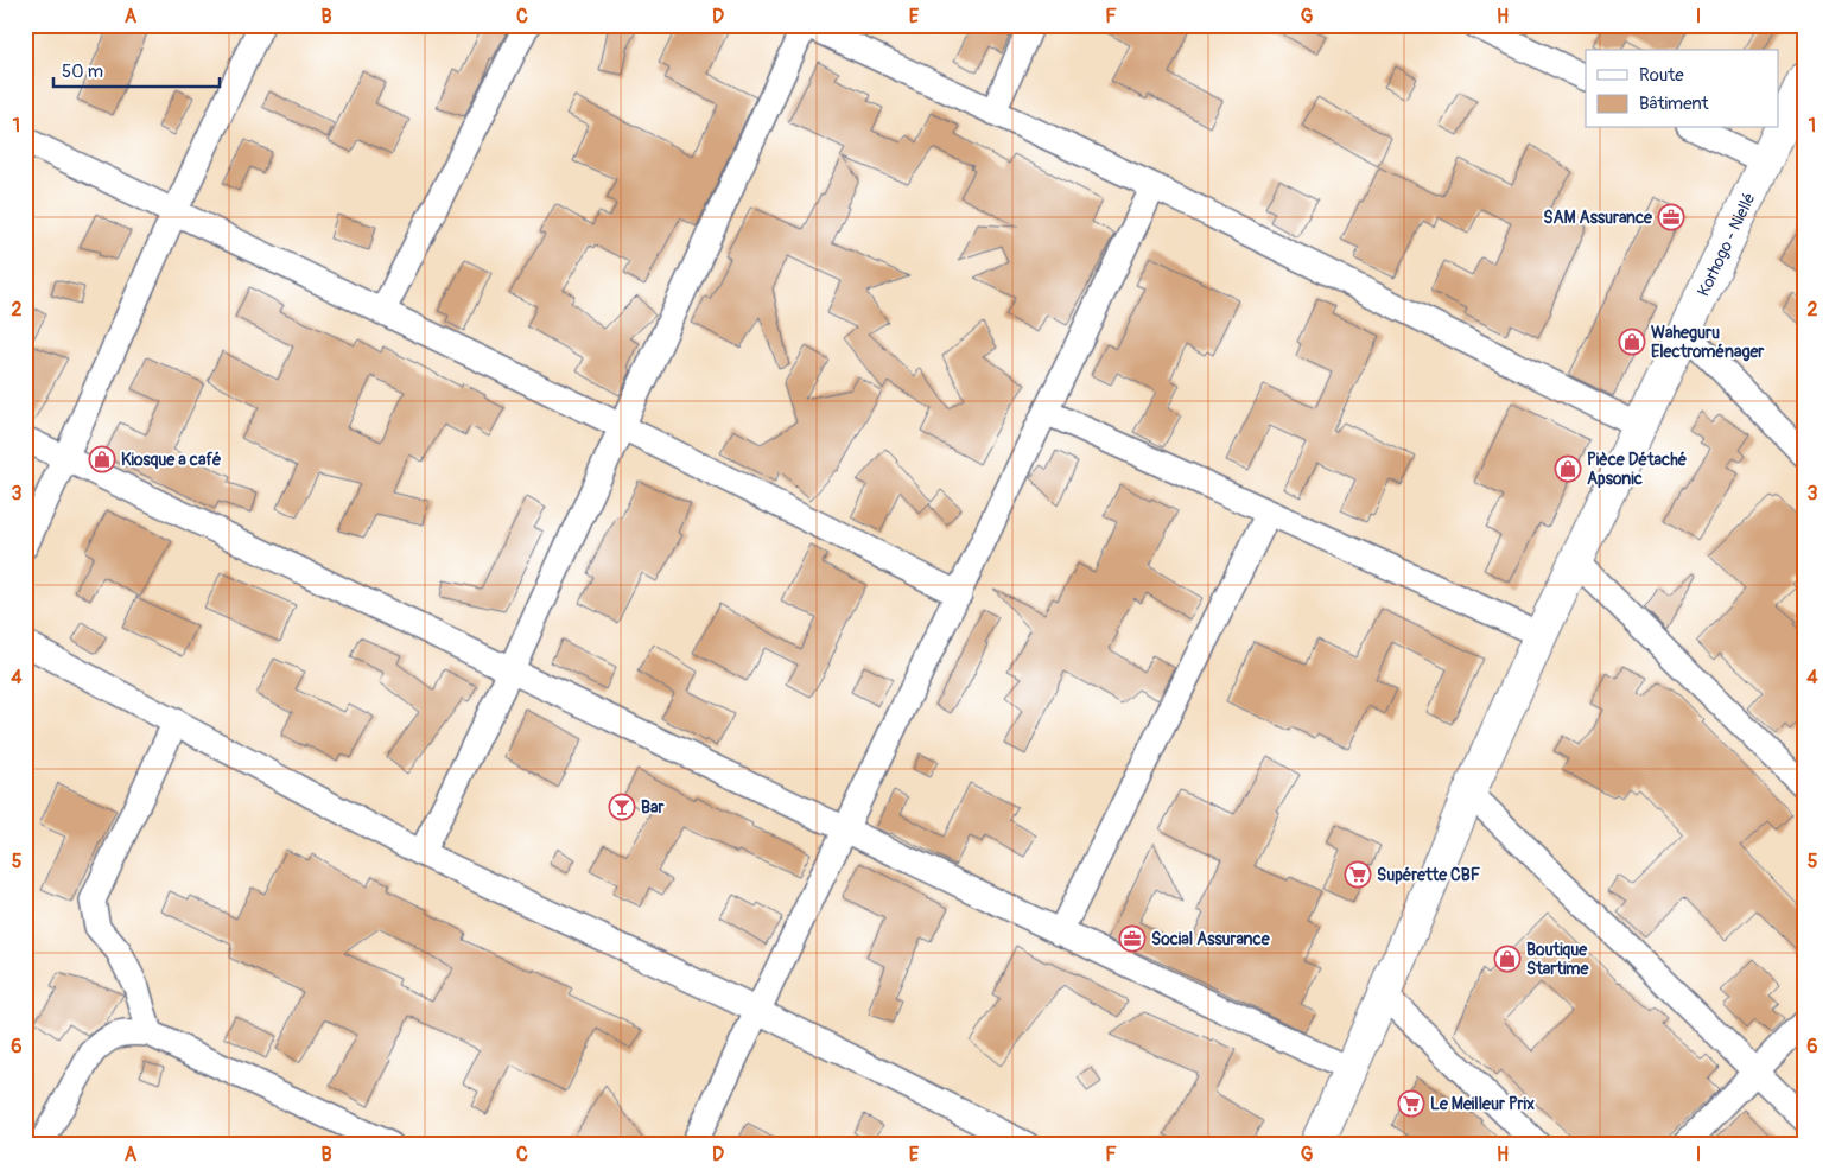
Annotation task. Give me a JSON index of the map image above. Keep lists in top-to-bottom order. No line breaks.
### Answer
{"streets":{"main road":["Korhogo - Niellé"]},"places":{"office":["SAM Assurance","Social Assurance"],"shop":["Waheguru Electroménager","Kiosque a café","Pièce Détaché Apsonic","Boutique Startime"],"bar":["Bar"],"supermarket":["Supérette CBF","Le Meilleur Prix"]},"legend":["Route","Bâtiment"],"scale_bar":"50 m","grid":{"columns":["A","B","C","D","E","F","G","H","I"],"rows":["1","2","3","4","5","6"]}}
